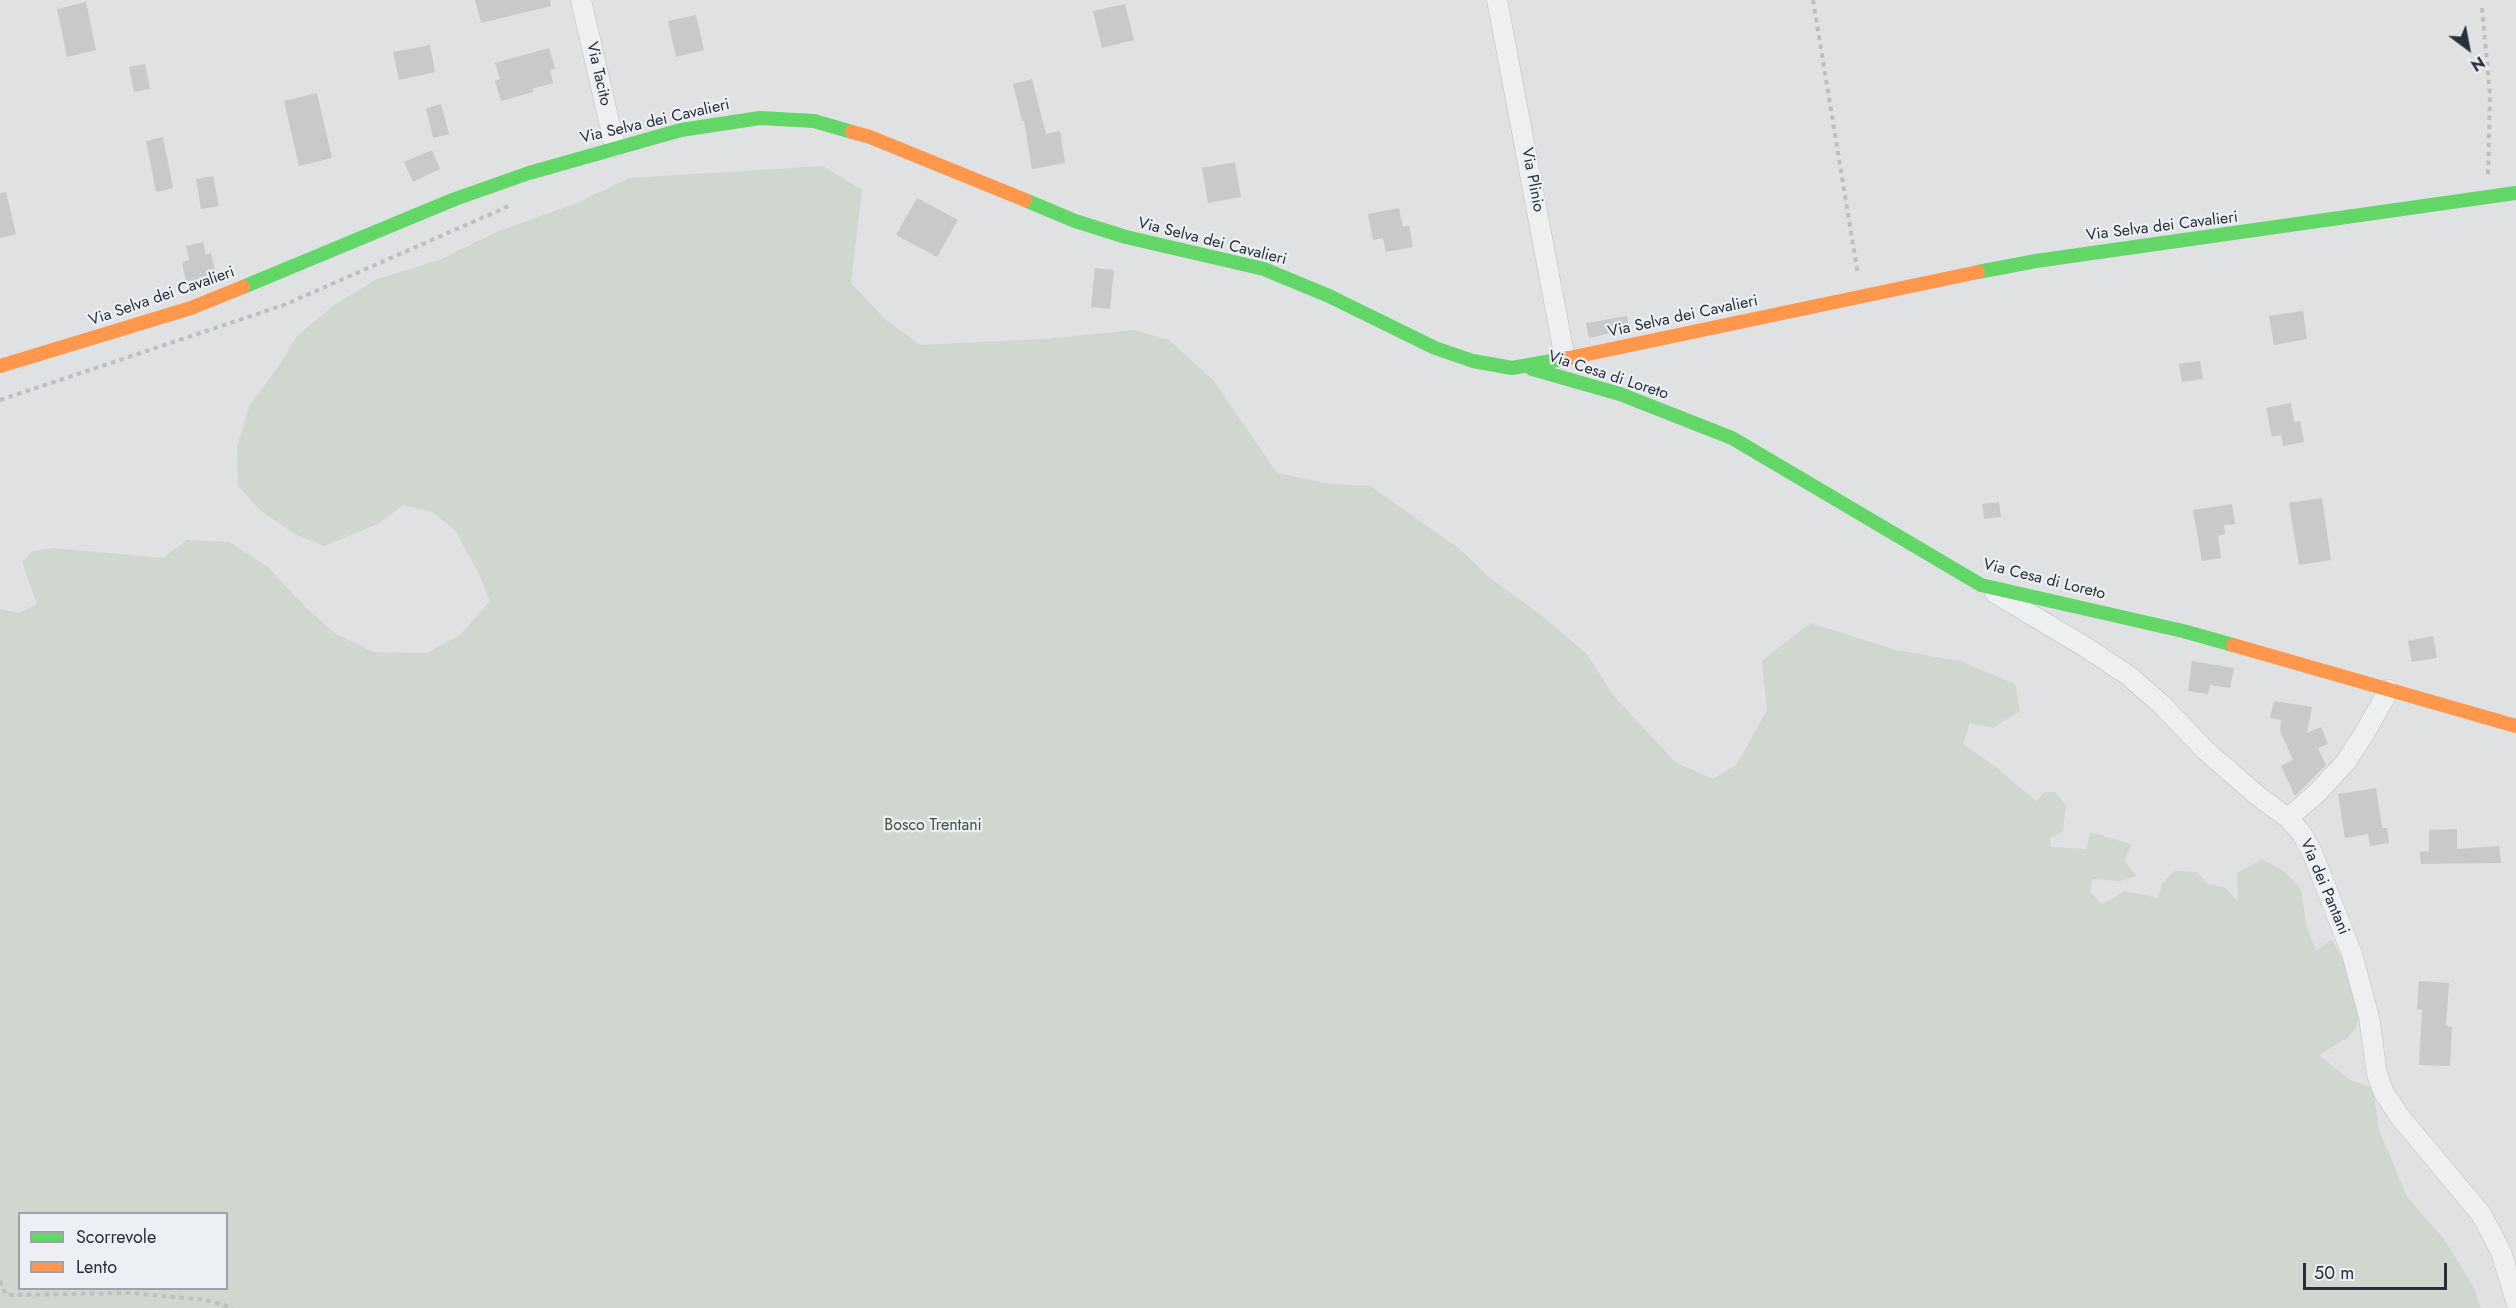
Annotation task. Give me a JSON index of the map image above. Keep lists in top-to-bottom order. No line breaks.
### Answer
{"streets":{"street":["Via Tacito","Via Selva dei Cavalieri","Via Plinio","Via Cesa di Loreto","Via dei Pantani"]},"crossings":[["Via Tacito","Via Selva dei Cavalieri"],["Via Selva dei Cavalieri","Via Plinio"],["Via Selva dei Cavalieri","Via Cesa di Loreto"],["Via Cesa di Loreto","Via dei Pantani"]],"parks":["Bosco Trentani"],"legend":["Scorrevole","Lento"],"scale_bar":"50 m","north":"bottom right"}
